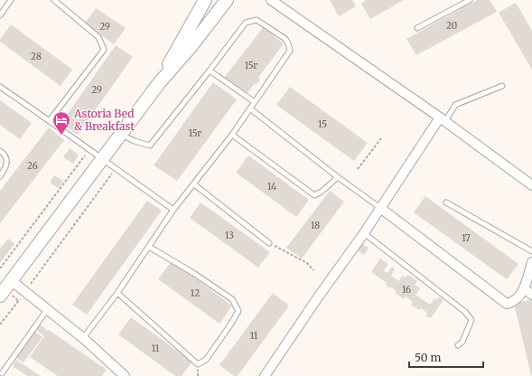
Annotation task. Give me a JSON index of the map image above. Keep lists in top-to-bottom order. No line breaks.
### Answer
{"places":{"hotel":["Astoria Bed & Breakfast"]},"house_numbers":["20","29","28","15г","29","15","15г","26","14","18","13","17","16","12","11","11"],"scale_bar":"50 m"}
